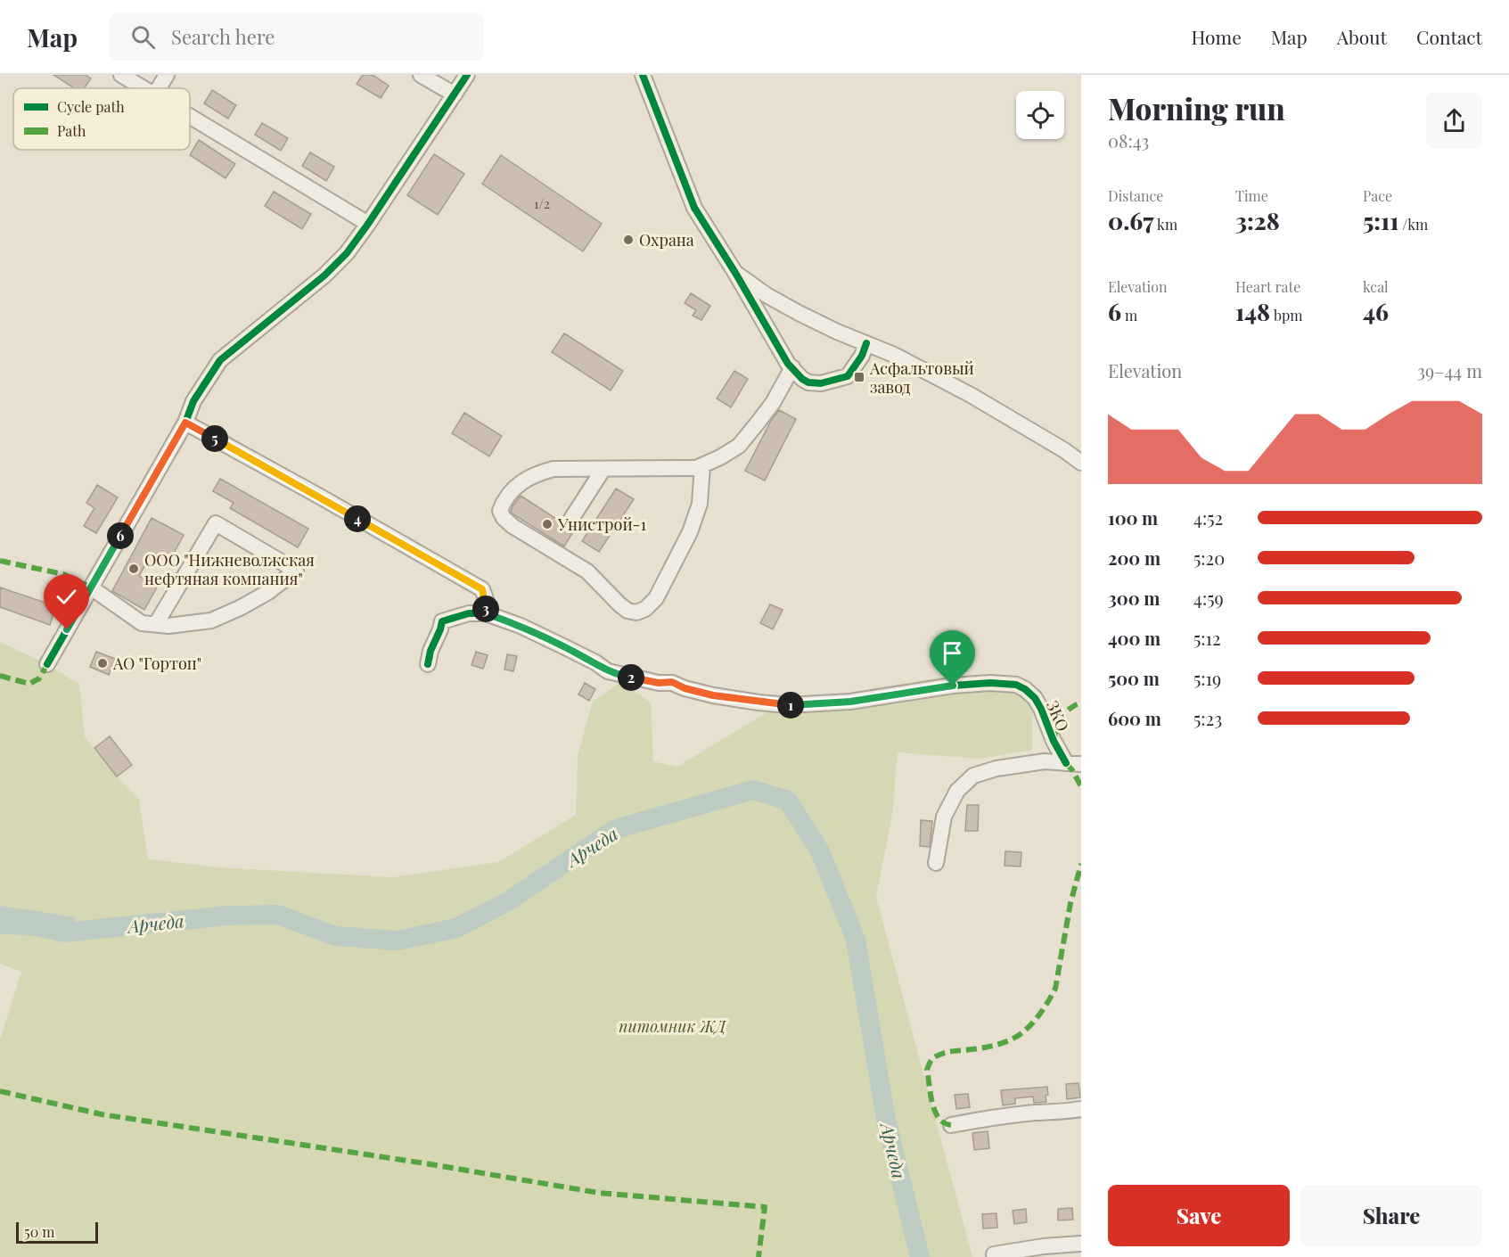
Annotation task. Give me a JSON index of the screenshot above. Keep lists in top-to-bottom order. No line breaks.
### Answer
{"streets":{"street":["ЗКО"]},"water":["Арчеда"],"parks":["питомник ЖД"],"places":{"other":["Охрана","Унистрой-1","ООО \"Нижневолжская нефтяная компания\"","АО \"Гортоп\""],"transit":["Асфальтовый завод"]},"house_numbers":["1/2"],"legend":["Cycle path","Path"],"scale_bar":"50 m","page":{"header":"Map","search":"Search here","nav":["Home","Map","About","Contact"],"heading":["Morning run","08:43"],"stats":[["Distance","0.67 km"],["Time","3:28"],["Pace","5:11 /km"],["Elevation","6 m"],["Heart rate","148 bpm"],["kcal","46"]],"chart":["Elevation","39–44 m"],"pins":["5","4","6","3","2","1"],"list":[{"name":"100 m","note":"4:52"},{"name":"200 m","note":"5:20"},{"name":"300 m","note":"4:59"},{"name":"400 m","note":"5:12"},{"name":"500 m","note":"5:19"},{"name":"600 m","note":"5:23"}],"buttons":["Save","Share"],"scale":"50 m"}}
